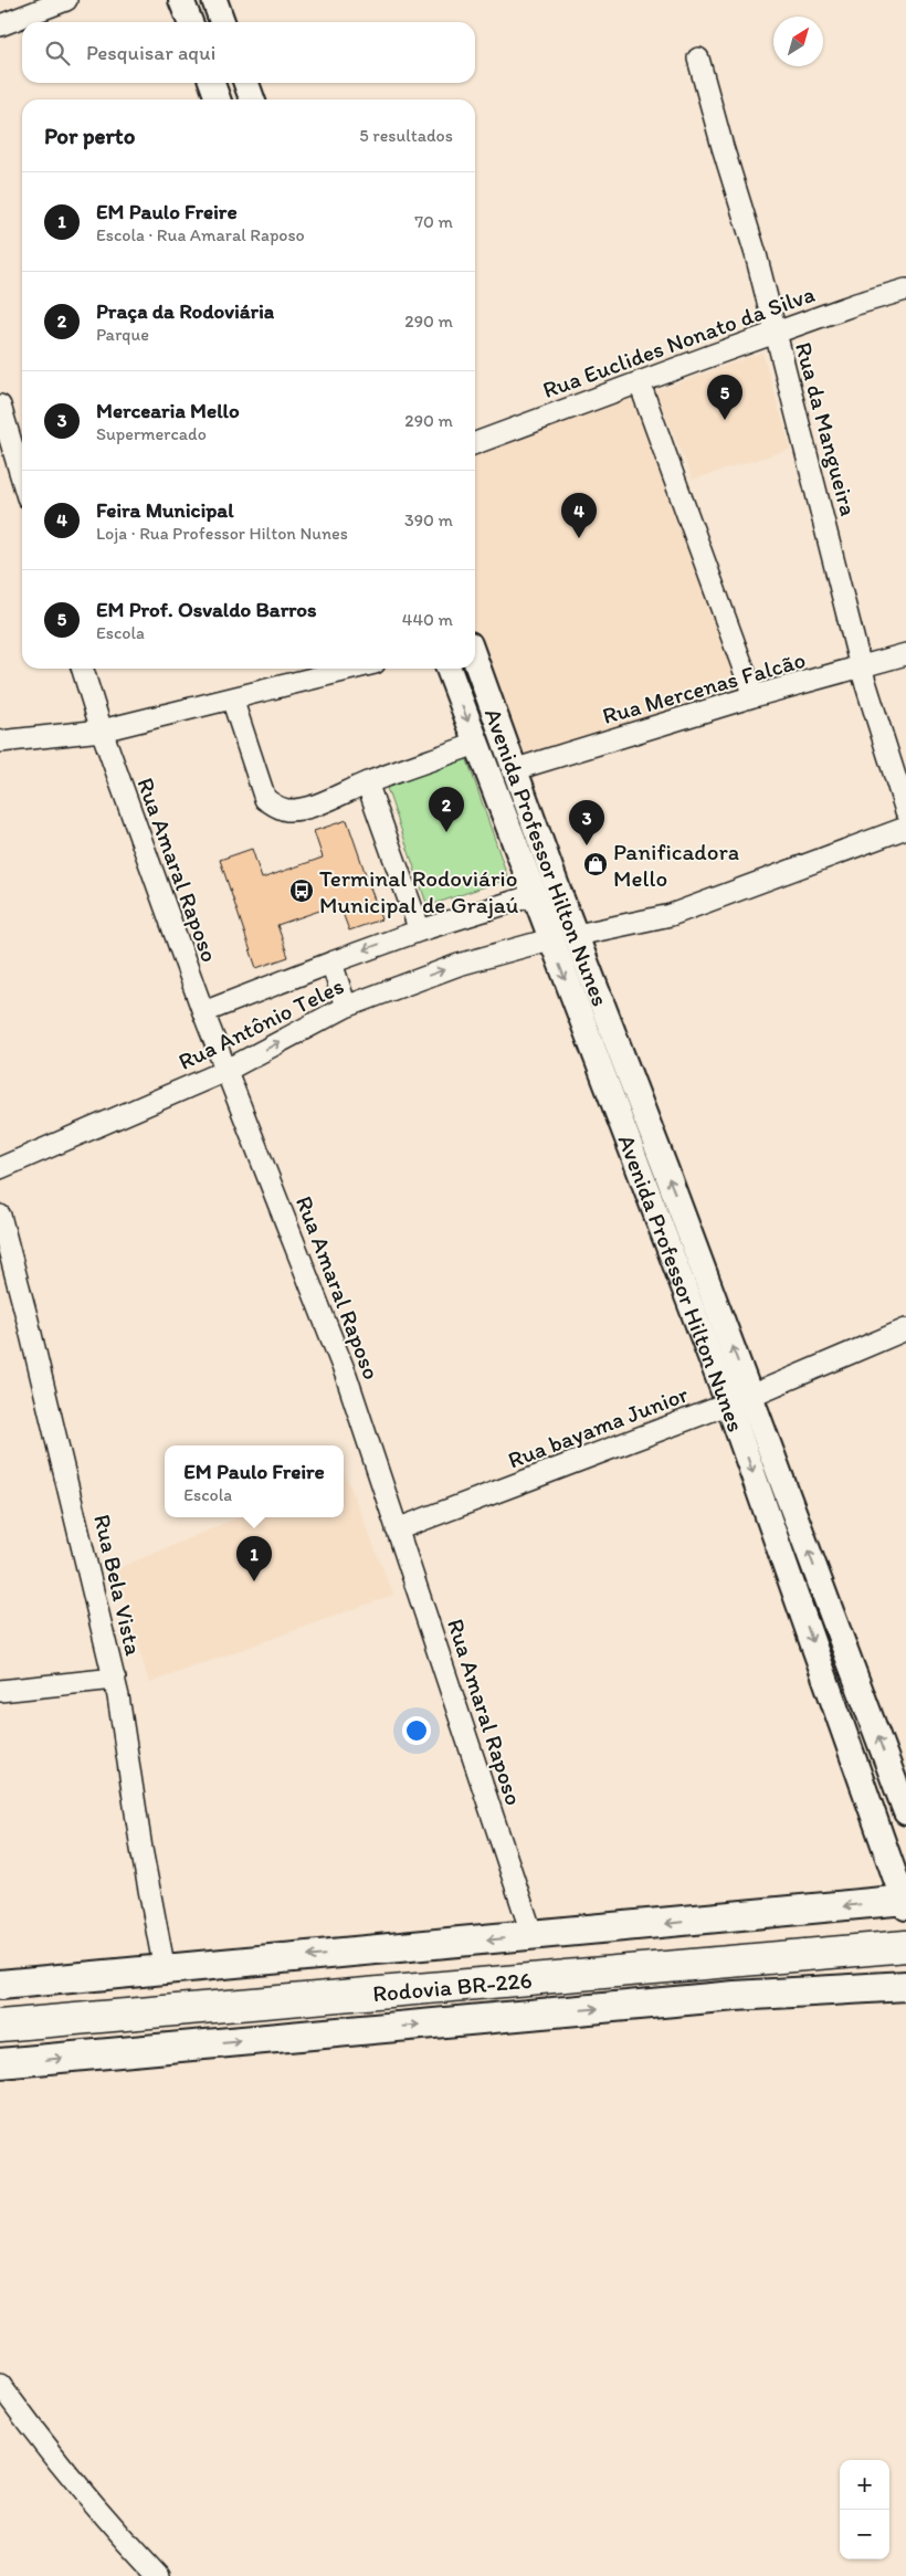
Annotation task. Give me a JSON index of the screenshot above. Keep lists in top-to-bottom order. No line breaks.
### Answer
{"streets":{"highway":["Rodovia BR-226"],"street":["Rua Euclides Nonato da Silva","Rua da Mangueira","Rua Mercenas Falcão","Avenida Professor Hilton Nunes","Rua Amaral Raposo","Rua Antônio Teles","Rua bayama Junior","Rua Bela Vista"]},"crossings":[["Rua Euclides Nonato da Silva","Rua da Mangueira"],["Rua da Mangueira","Rua Mercenas Falcão"],["Rua Mercenas Falcão","Avenida Professor Hilton Nunes"],["Avenida Professor Hilton Nunes","Rua Antônio Teles"],["Avenida Professor Hilton Nunes","Rua bayama Junior"],["Rua Amaral Raposo","Rua Antônio Teles"],["Rua Amaral Raposo","Rua bayama Junior"]],"places":{"shop":["Panificadora Mello"],"bus stop":["Terminal Rodoviário Municipal de Grajaú"]},"north":"top right","page":{"search":"Pesquisar aqui","heading":["Por perto","5 resultados"],"list":[{"mark":"1","name":"EM Paulo Freire","note":"Escola · Rua Amaral Raposo","value":"70 m"},{"mark":"2","name":"Praça da Rodoviária","note":"Parque","value":"290 m"},{"mark":"3","name":"Mercearia Mello","note":"Supermercado","value":"290 m"},{"mark":"4","name":"Feira Municipal","note":"Loja · Rua Professor Hilton Nunes","value":"390 m"},{"mark":"5","name":"EM Prof. Osvaldo Barros","note":"Escola","value":"440 m"}],"pins":["5","4","2","3","1"],"popup":["EM Paulo Freire","Escola"],"map_buttons":["+","−"]}}
